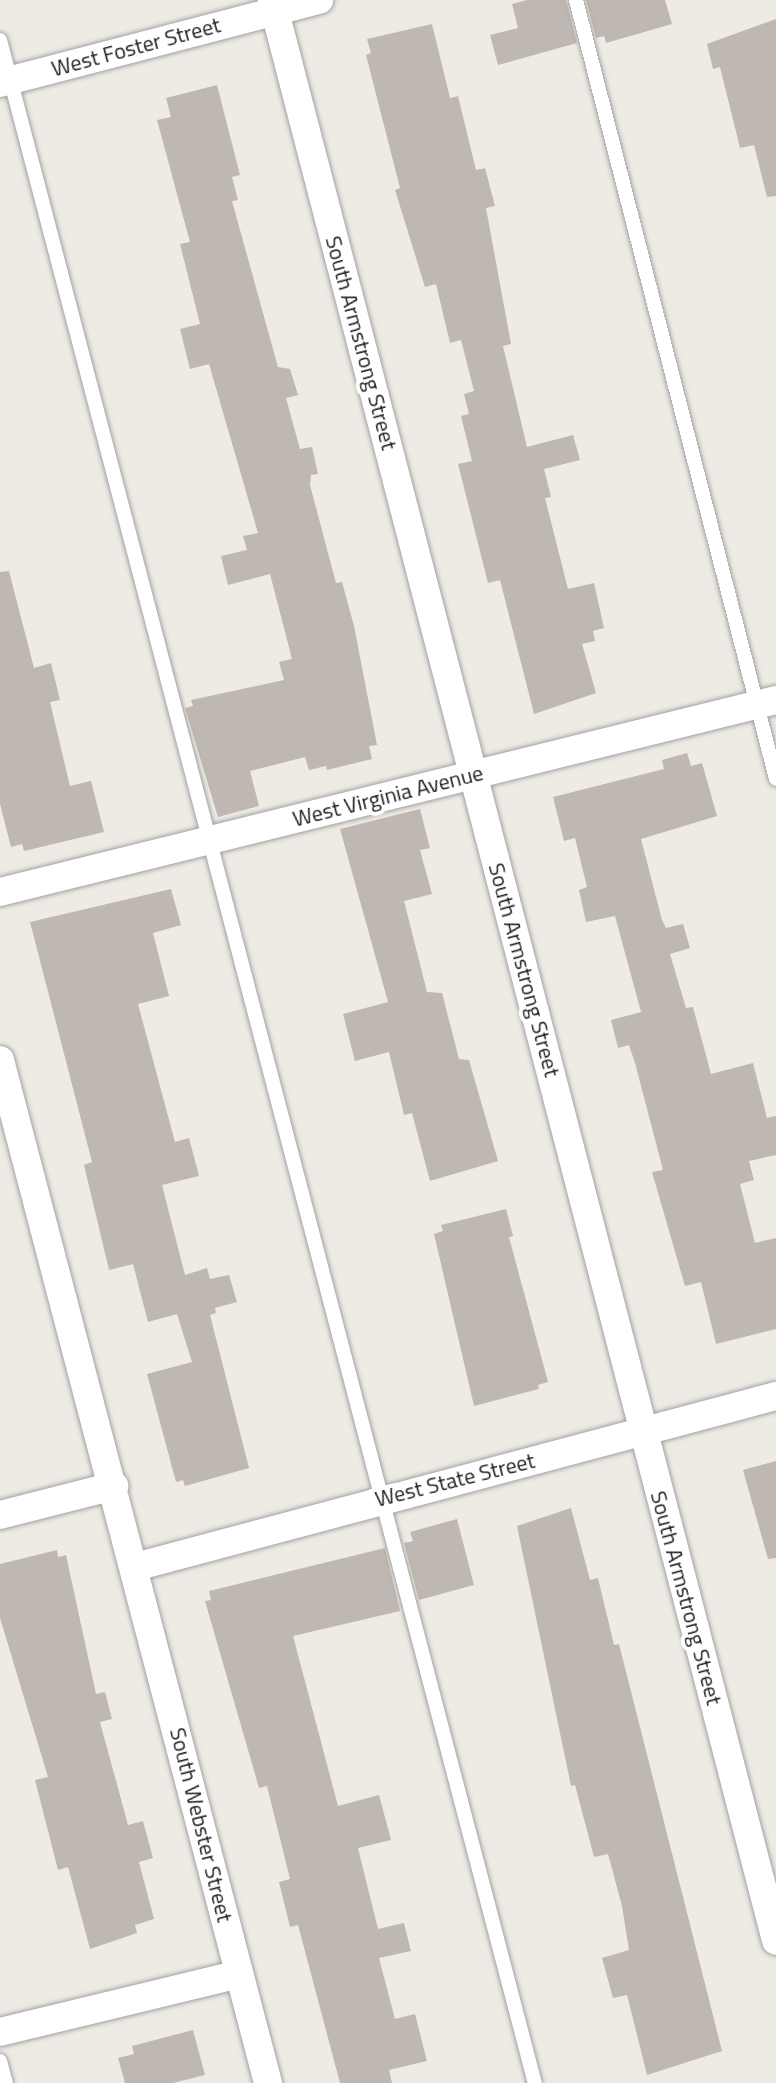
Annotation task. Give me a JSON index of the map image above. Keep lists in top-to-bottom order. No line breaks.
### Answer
{"streets":{"street":["West Foster Street","South Armstrong Street","West Virginia Avenue","West State Street","South Webster Street"]},"crossings":[["West Foster Street","South Armstrong Street"],["South Armstrong Street","West Virginia Avenue"],["South Armstrong Street","West State Street"],["West State Street","South Webster Street"]]}
